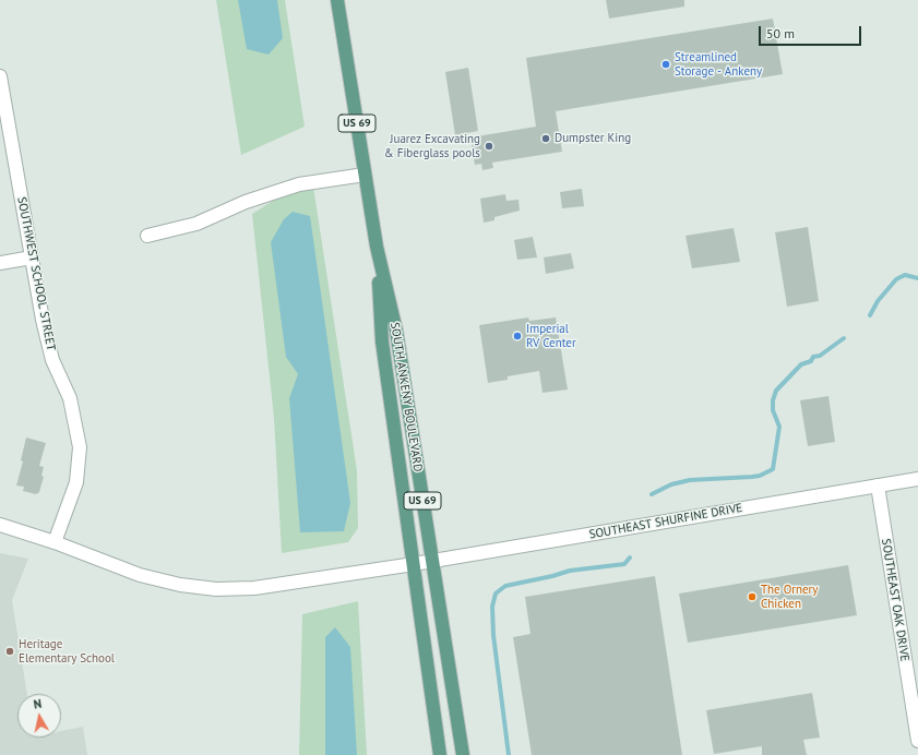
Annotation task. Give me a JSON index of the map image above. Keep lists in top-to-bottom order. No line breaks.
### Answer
{"streets":{"main road":["US 69","SOUTH ANKENY BOULEVARD"],"street":["SOUTHWEST SCHOOL STREET","SOUTHEAST SHURFINE DRIVE","SOUTHEAST OAK DRIVE"]},"crossings":[["SOUTHWEST SCHOOL STREET","SOUTHEAST SHURFINE DRIVE"],["SOUTH ANKENY BOULEVARD","SOUTHEAST SHURFINE DRIVE"],["SOUTHEAST SHURFINE DRIVE","SOUTHEAST OAK DRIVE"]],"places":["Streamlined Storage - Ankeny","Dumpster King","Juarez Excavating & Fiberglass pools","Imperial RV Center","The Ornery Chicken","Heritage Elementary School"],"scale_bar":"50 m","north":"top"}
